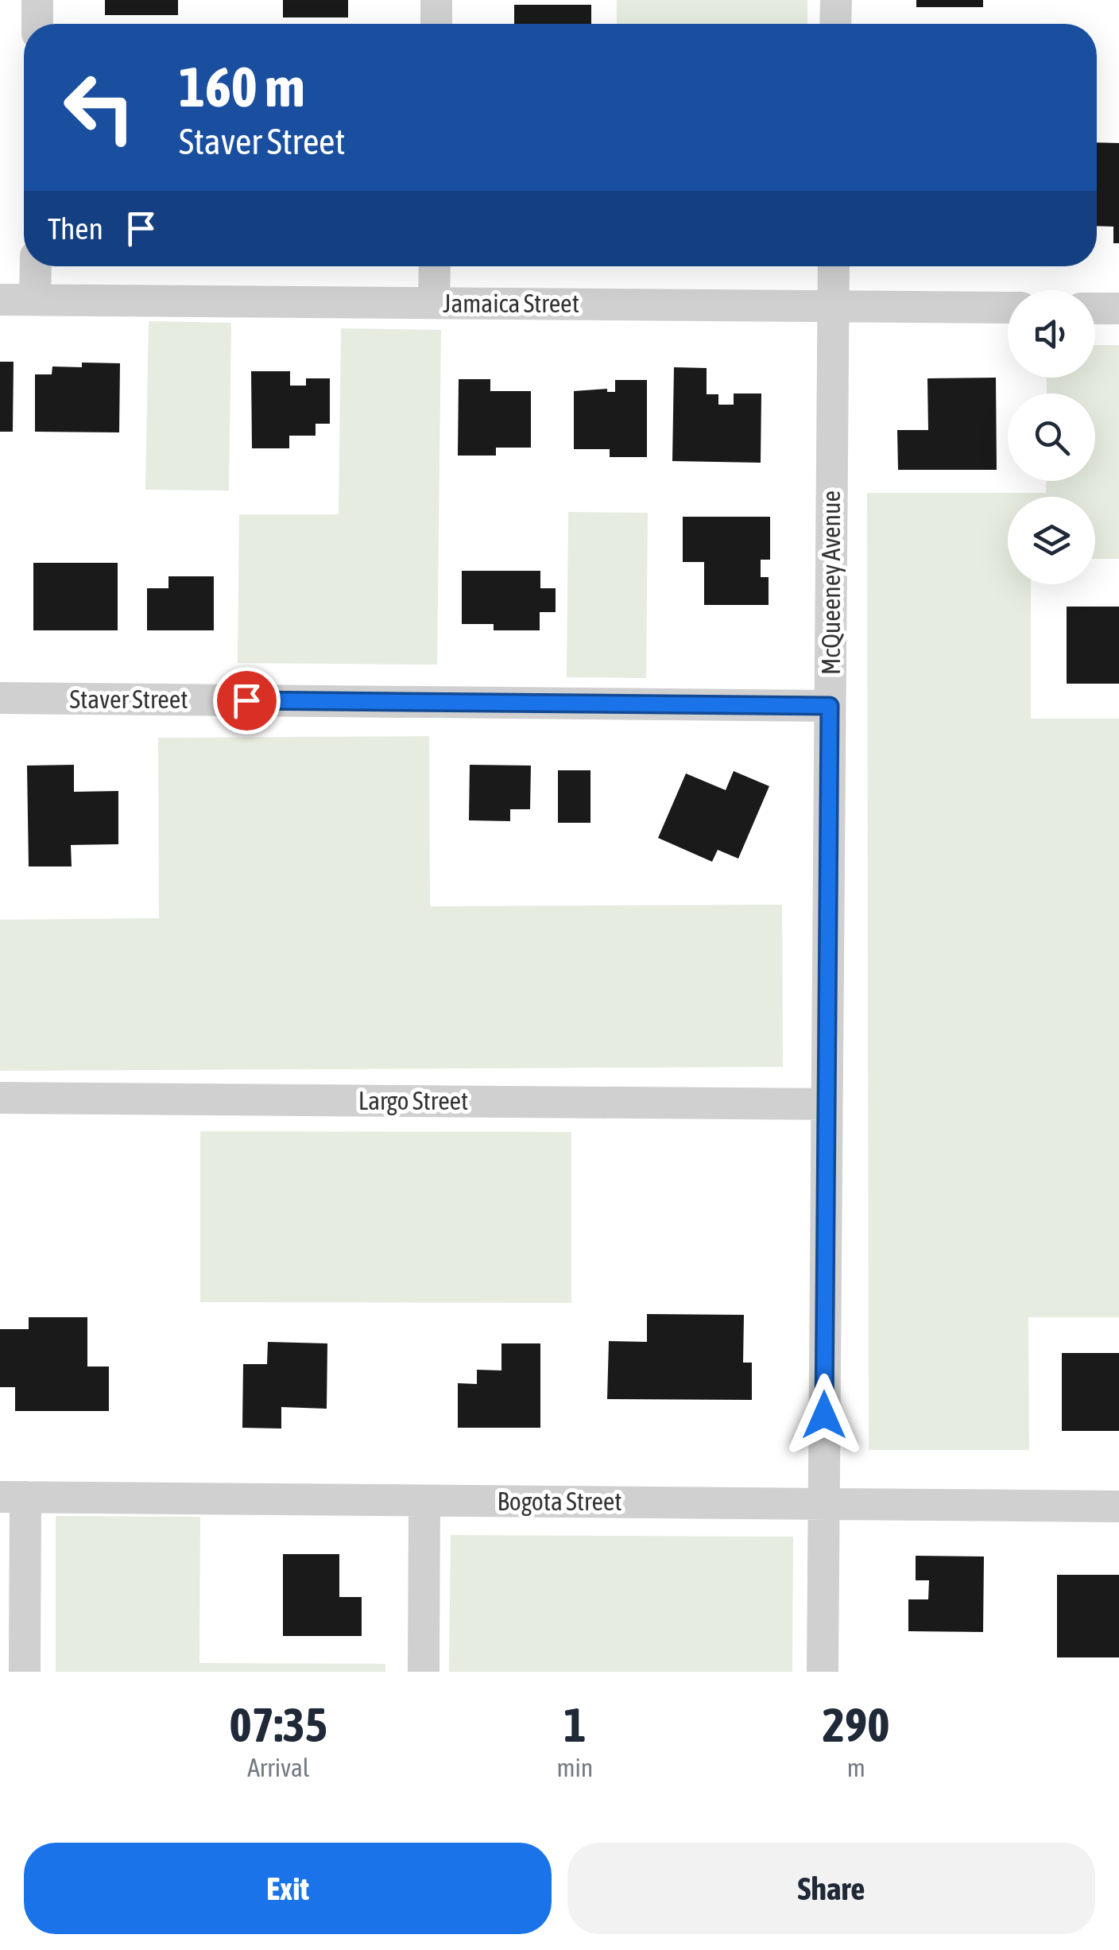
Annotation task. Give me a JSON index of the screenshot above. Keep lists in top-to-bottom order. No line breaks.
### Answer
{"streets":{"street":["Jamaica Street","McQueeney Avenue","Staver Street","Largo Street","Bogota Street"]},"crossings":[["Jamaica Street","McQueeney Avenue"],["McQueeney Avenue","Staver Street"],["McQueeney Avenue","Largo Street"],["McQueeney Avenue","Bogota Street"]],"page":{"turn":["160 m","Staver Street"],"then":"Then","eta":["07:35","Arrival","1","min","290","m"],"buttons":["Exit","Share"]}}
